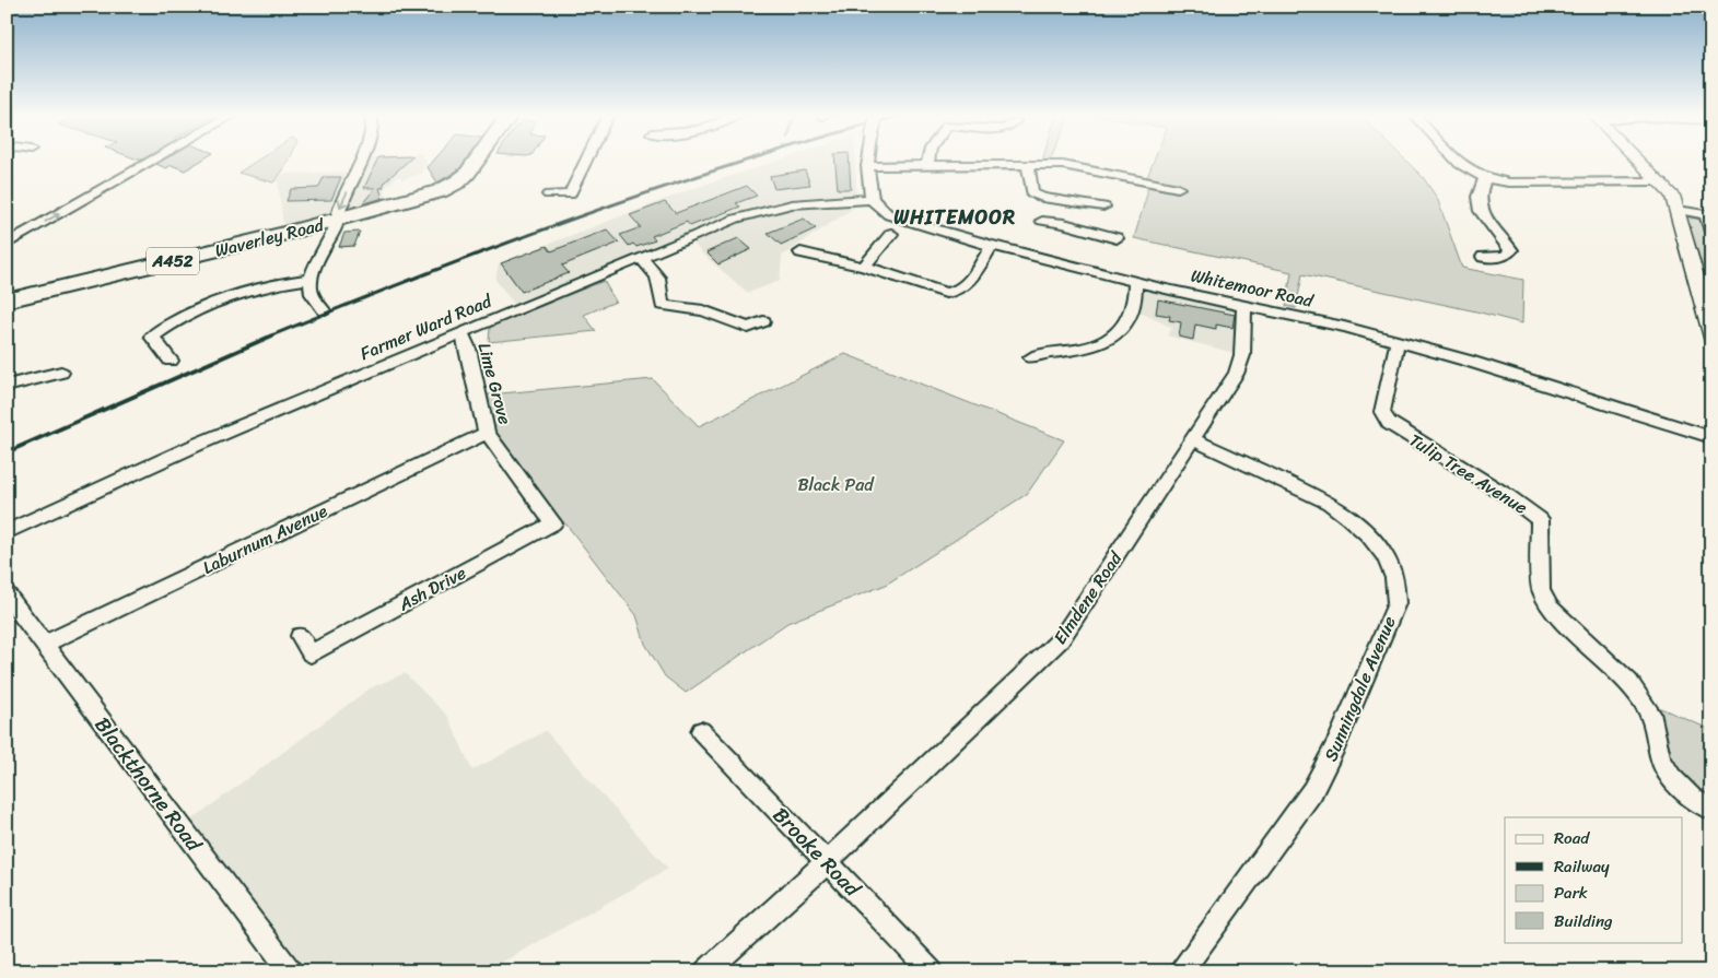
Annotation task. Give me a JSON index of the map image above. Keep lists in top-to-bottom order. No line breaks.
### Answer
{"streets":{"main road":["Waverley Road","A452"],"street":["Whitemoor Road","Farmer Ward Road","Lime Grove","Tulip Tree Avenue","Laburnum Avenue","Ash Drive","Elmdene Road","Sunningdale Avenue","Blackthorne Road","Brooke Road"]},"crossings":[["Waverley Road","A452"],["Whitemoor Road","Farmer Ward Road"],["Whitemoor Road","Tulip Tree Avenue"],["Whitemoor Road","Elmdene Road"],["Farmer Ward Road","Lime Grove"],["Lime Grove","Laburnum Avenue"],["Lime Grove","Ash Drive"],["Laburnum Avenue","Blackthorne Road"],["Elmdene Road","Sunningdale Avenue"],["Elmdene Road","Brooke Road"]],"districts":["WHITEMOOR"],"parks":["Black Pad"],"legend":["Road","Railway","Park","Building"]}
